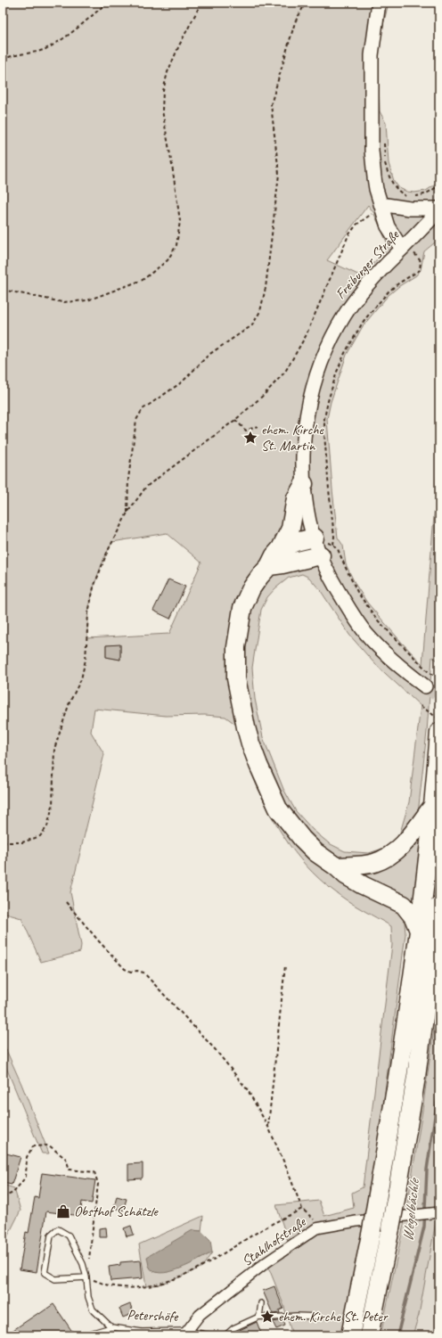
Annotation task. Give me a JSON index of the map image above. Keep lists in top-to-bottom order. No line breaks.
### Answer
{"streets":{"main road":["Freiburger Straße"],"street":["Stahlhofstraße"],"lane":["Petershöfe"]},"crossings":[["Stahlhofstraße","Petershöfe"]],"water":["Wegelbächle"],"places":{"place":["ehem. Kirche St. Martin","ehem. Kirche St. Peter"],"shop":["Obsthof Schätzle"]}}
